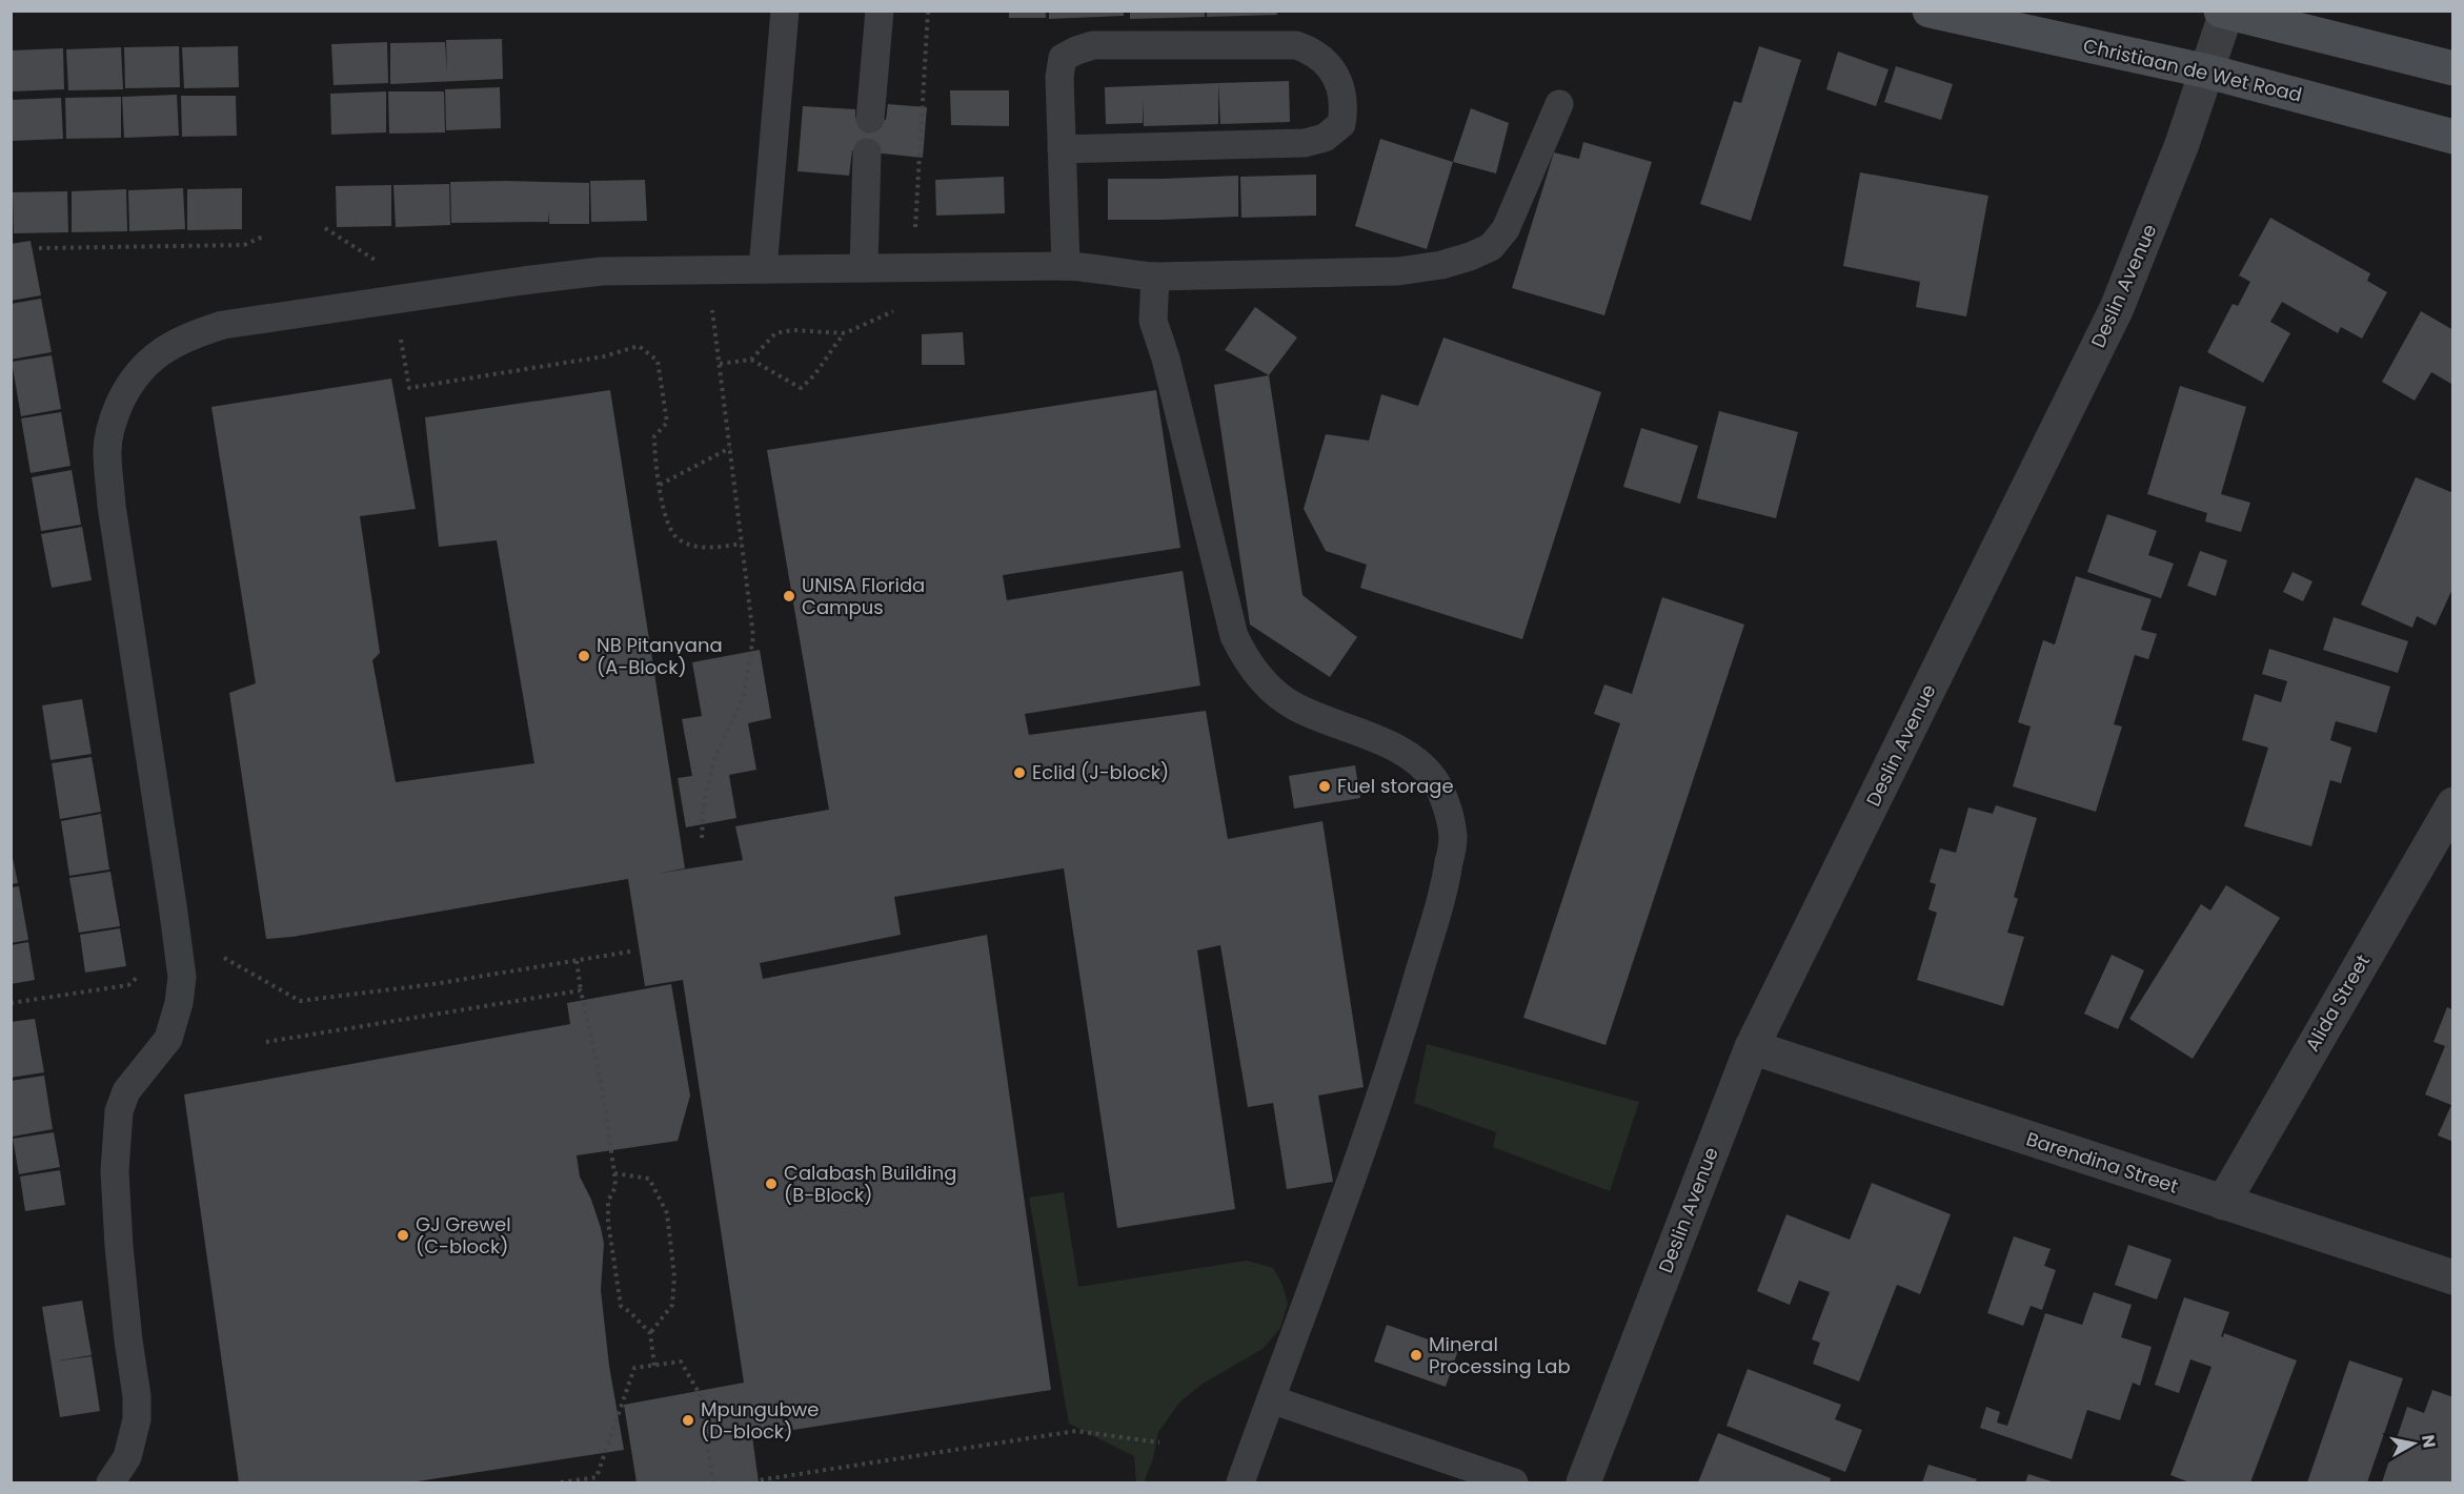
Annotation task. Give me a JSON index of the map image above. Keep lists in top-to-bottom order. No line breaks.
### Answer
{"streets":{"main road":["Christiaan de Wet Road"],"street":["Deslin Avenue","Alida Street","Barendina Street"]},"crossings":[["Christiaan de Wet Road","Deslin Avenue"],["Deslin Avenue","Barendina Street"],["Alida Street","Barendina Street"]],"places":["UNISA Florida Campus","NB Pitanyana (A-Block)","Eclid (J-block)","Fuel storage","Calabash Building (B-Block)","GJ Grewel (C-block)","Mineral Processing Lab","Mpungubwe (D-block)"],"north":"right"}
